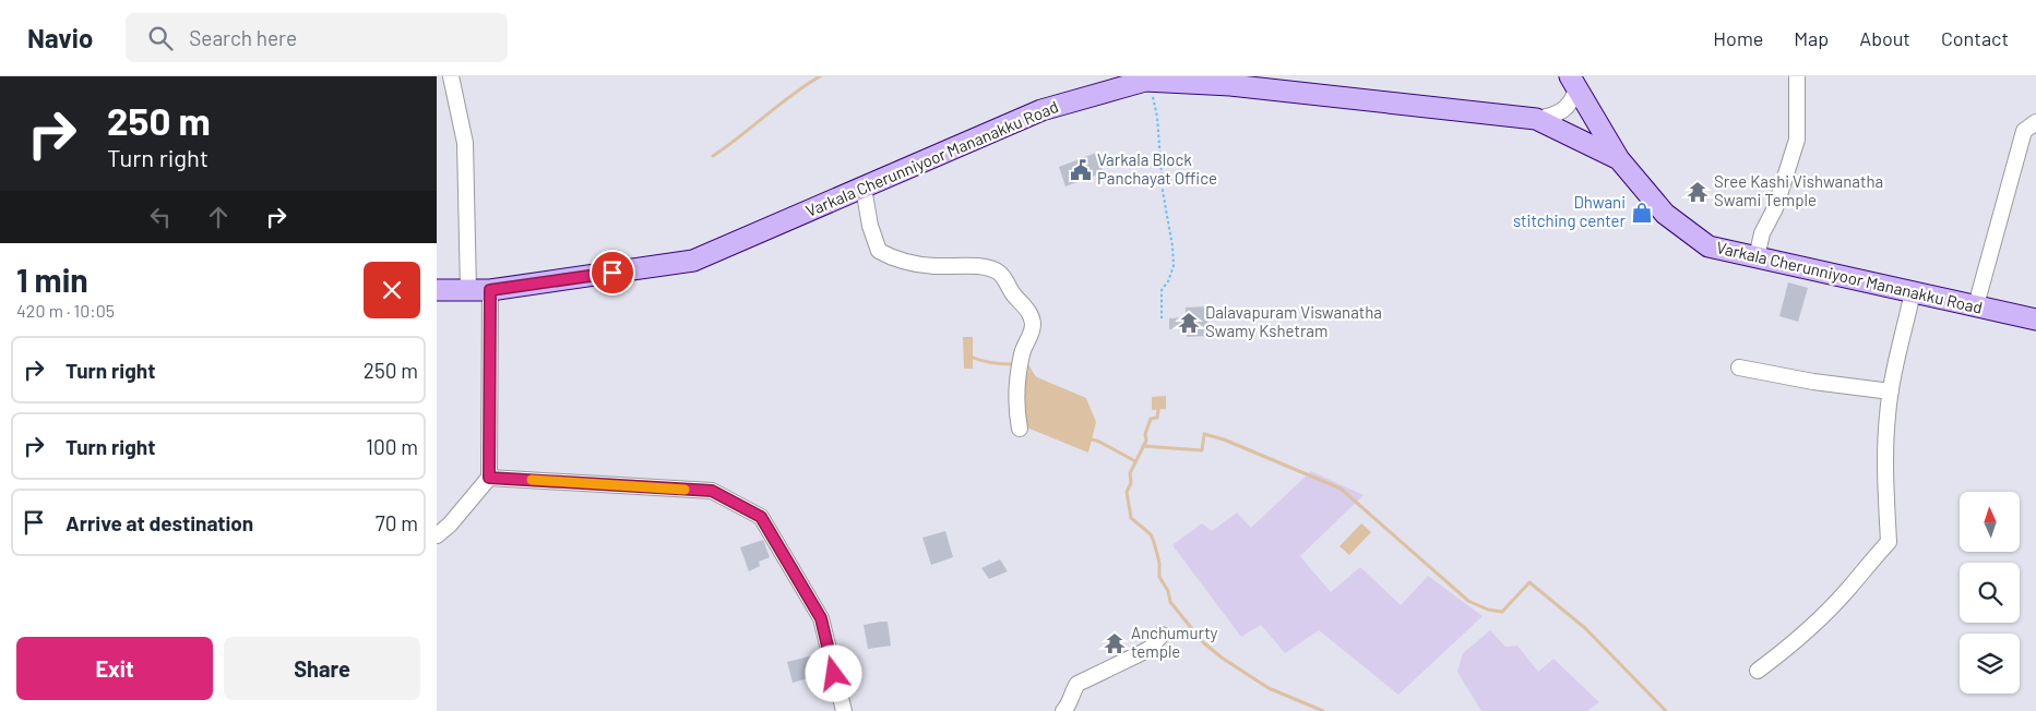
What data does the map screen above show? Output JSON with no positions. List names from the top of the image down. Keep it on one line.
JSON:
{"streets":{"main road":["Varkala Cherunniyoor Mananakku Road"]},"places":{"public building":["Varkala Block Panchayat Office"],"temple":["Sree Kashi Vishwanatha Swami Temple","Dalavapuram Viswanatha Swamy Kshetram","Anchumurty temple"],"shop":["Dhwani stitching center"]},"north":"top","page":{"header":"Navio","search":"Search here","nav":["Home","Map","About","Contact"],"turn":["250 m","Turn right"],"heading":["1 min","420 m · 10:05"],"list":[{"name":"Turn right","value":"250 m"},{"name":"Turn right","value":"100 m"},{"name":"Arrive at destination","value":"70 m"}],"buttons":["Exit","Share"]}}
